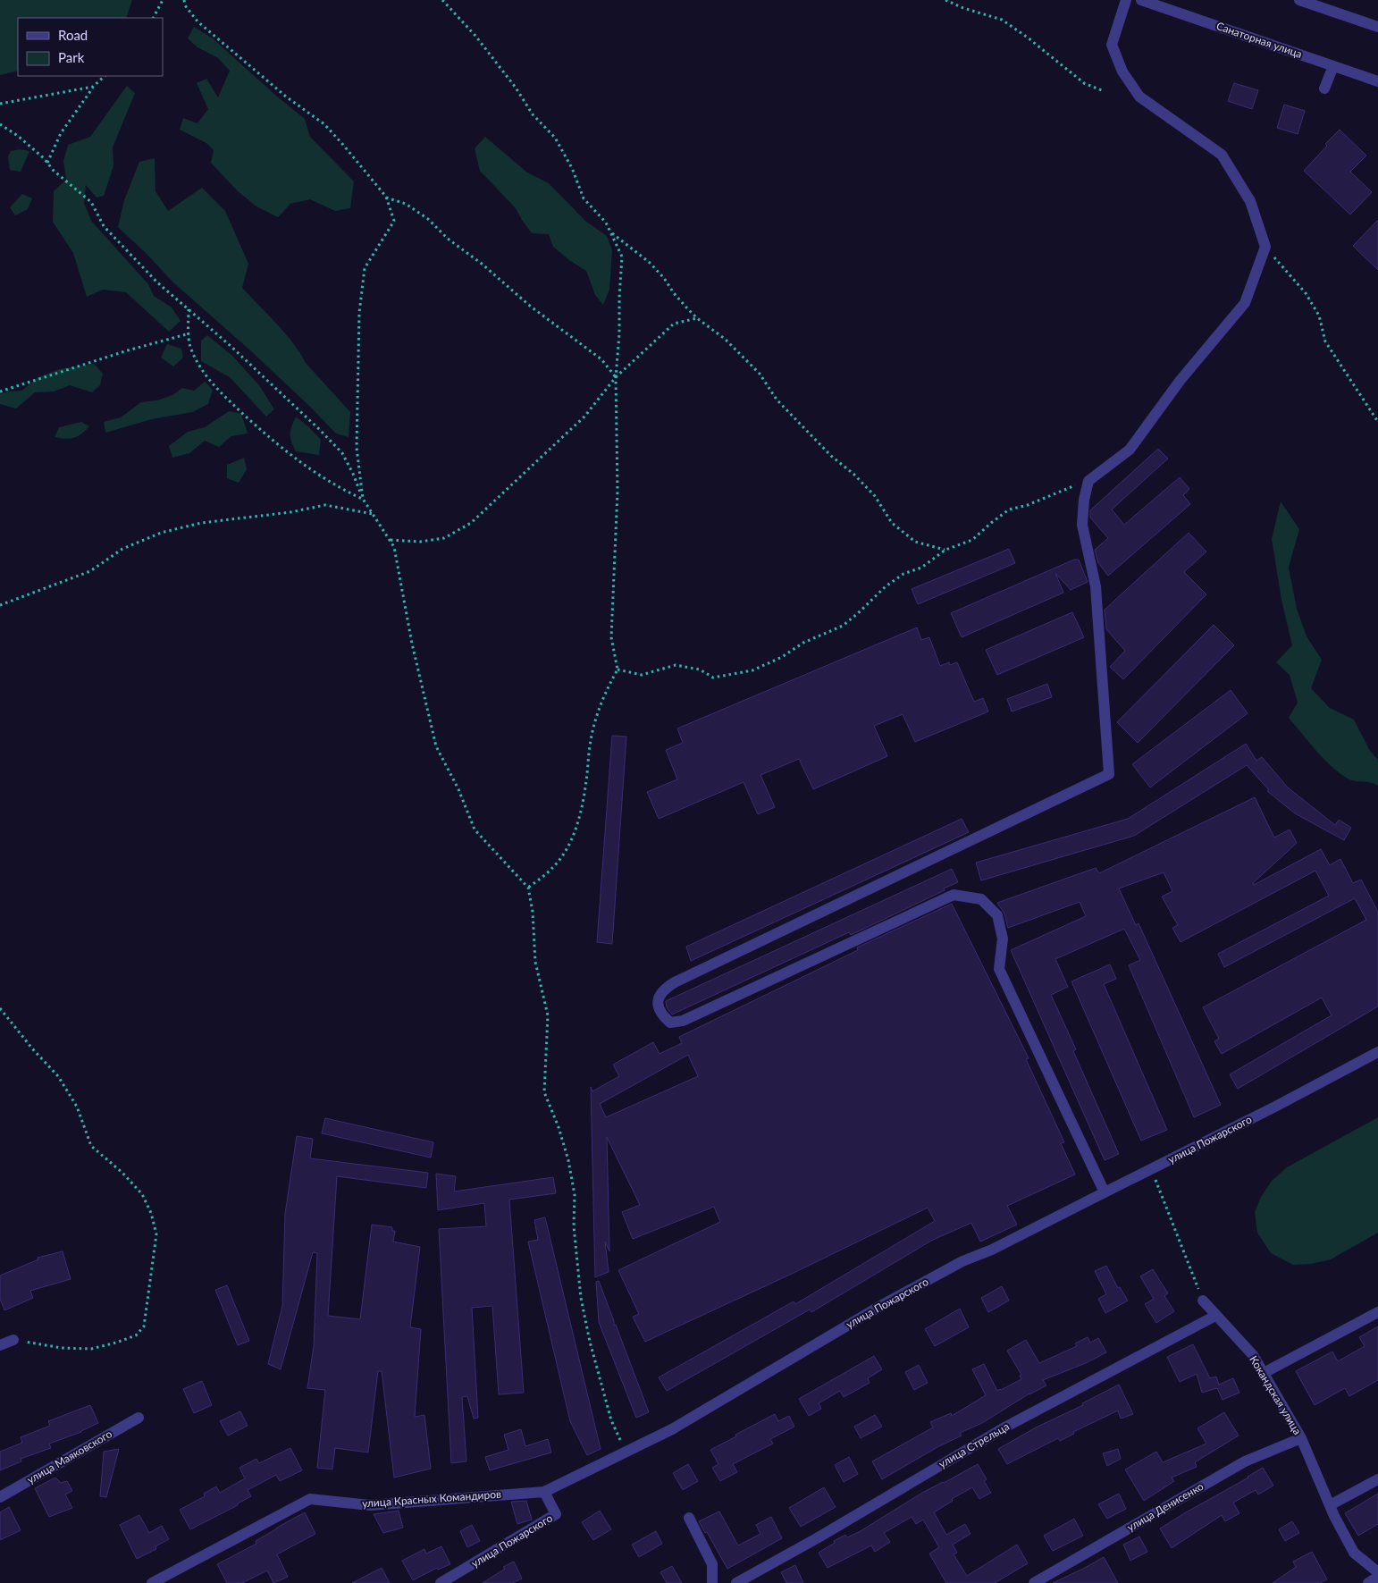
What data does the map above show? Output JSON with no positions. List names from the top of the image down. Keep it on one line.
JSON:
{"streets":{"street":["Санаторная улица","улица Пожарского","Кокандская улица","улица Стрельца","улица Маяковского","улица Красных Командиров","улица Денисенко"]},"crossings":[["улица Пожарского","улица Красных Командиров"],["Кокандская улица","улица Стрельца"],["Кокандская улица","улица Денисенко"]],"legend":["Road","Park"]}
